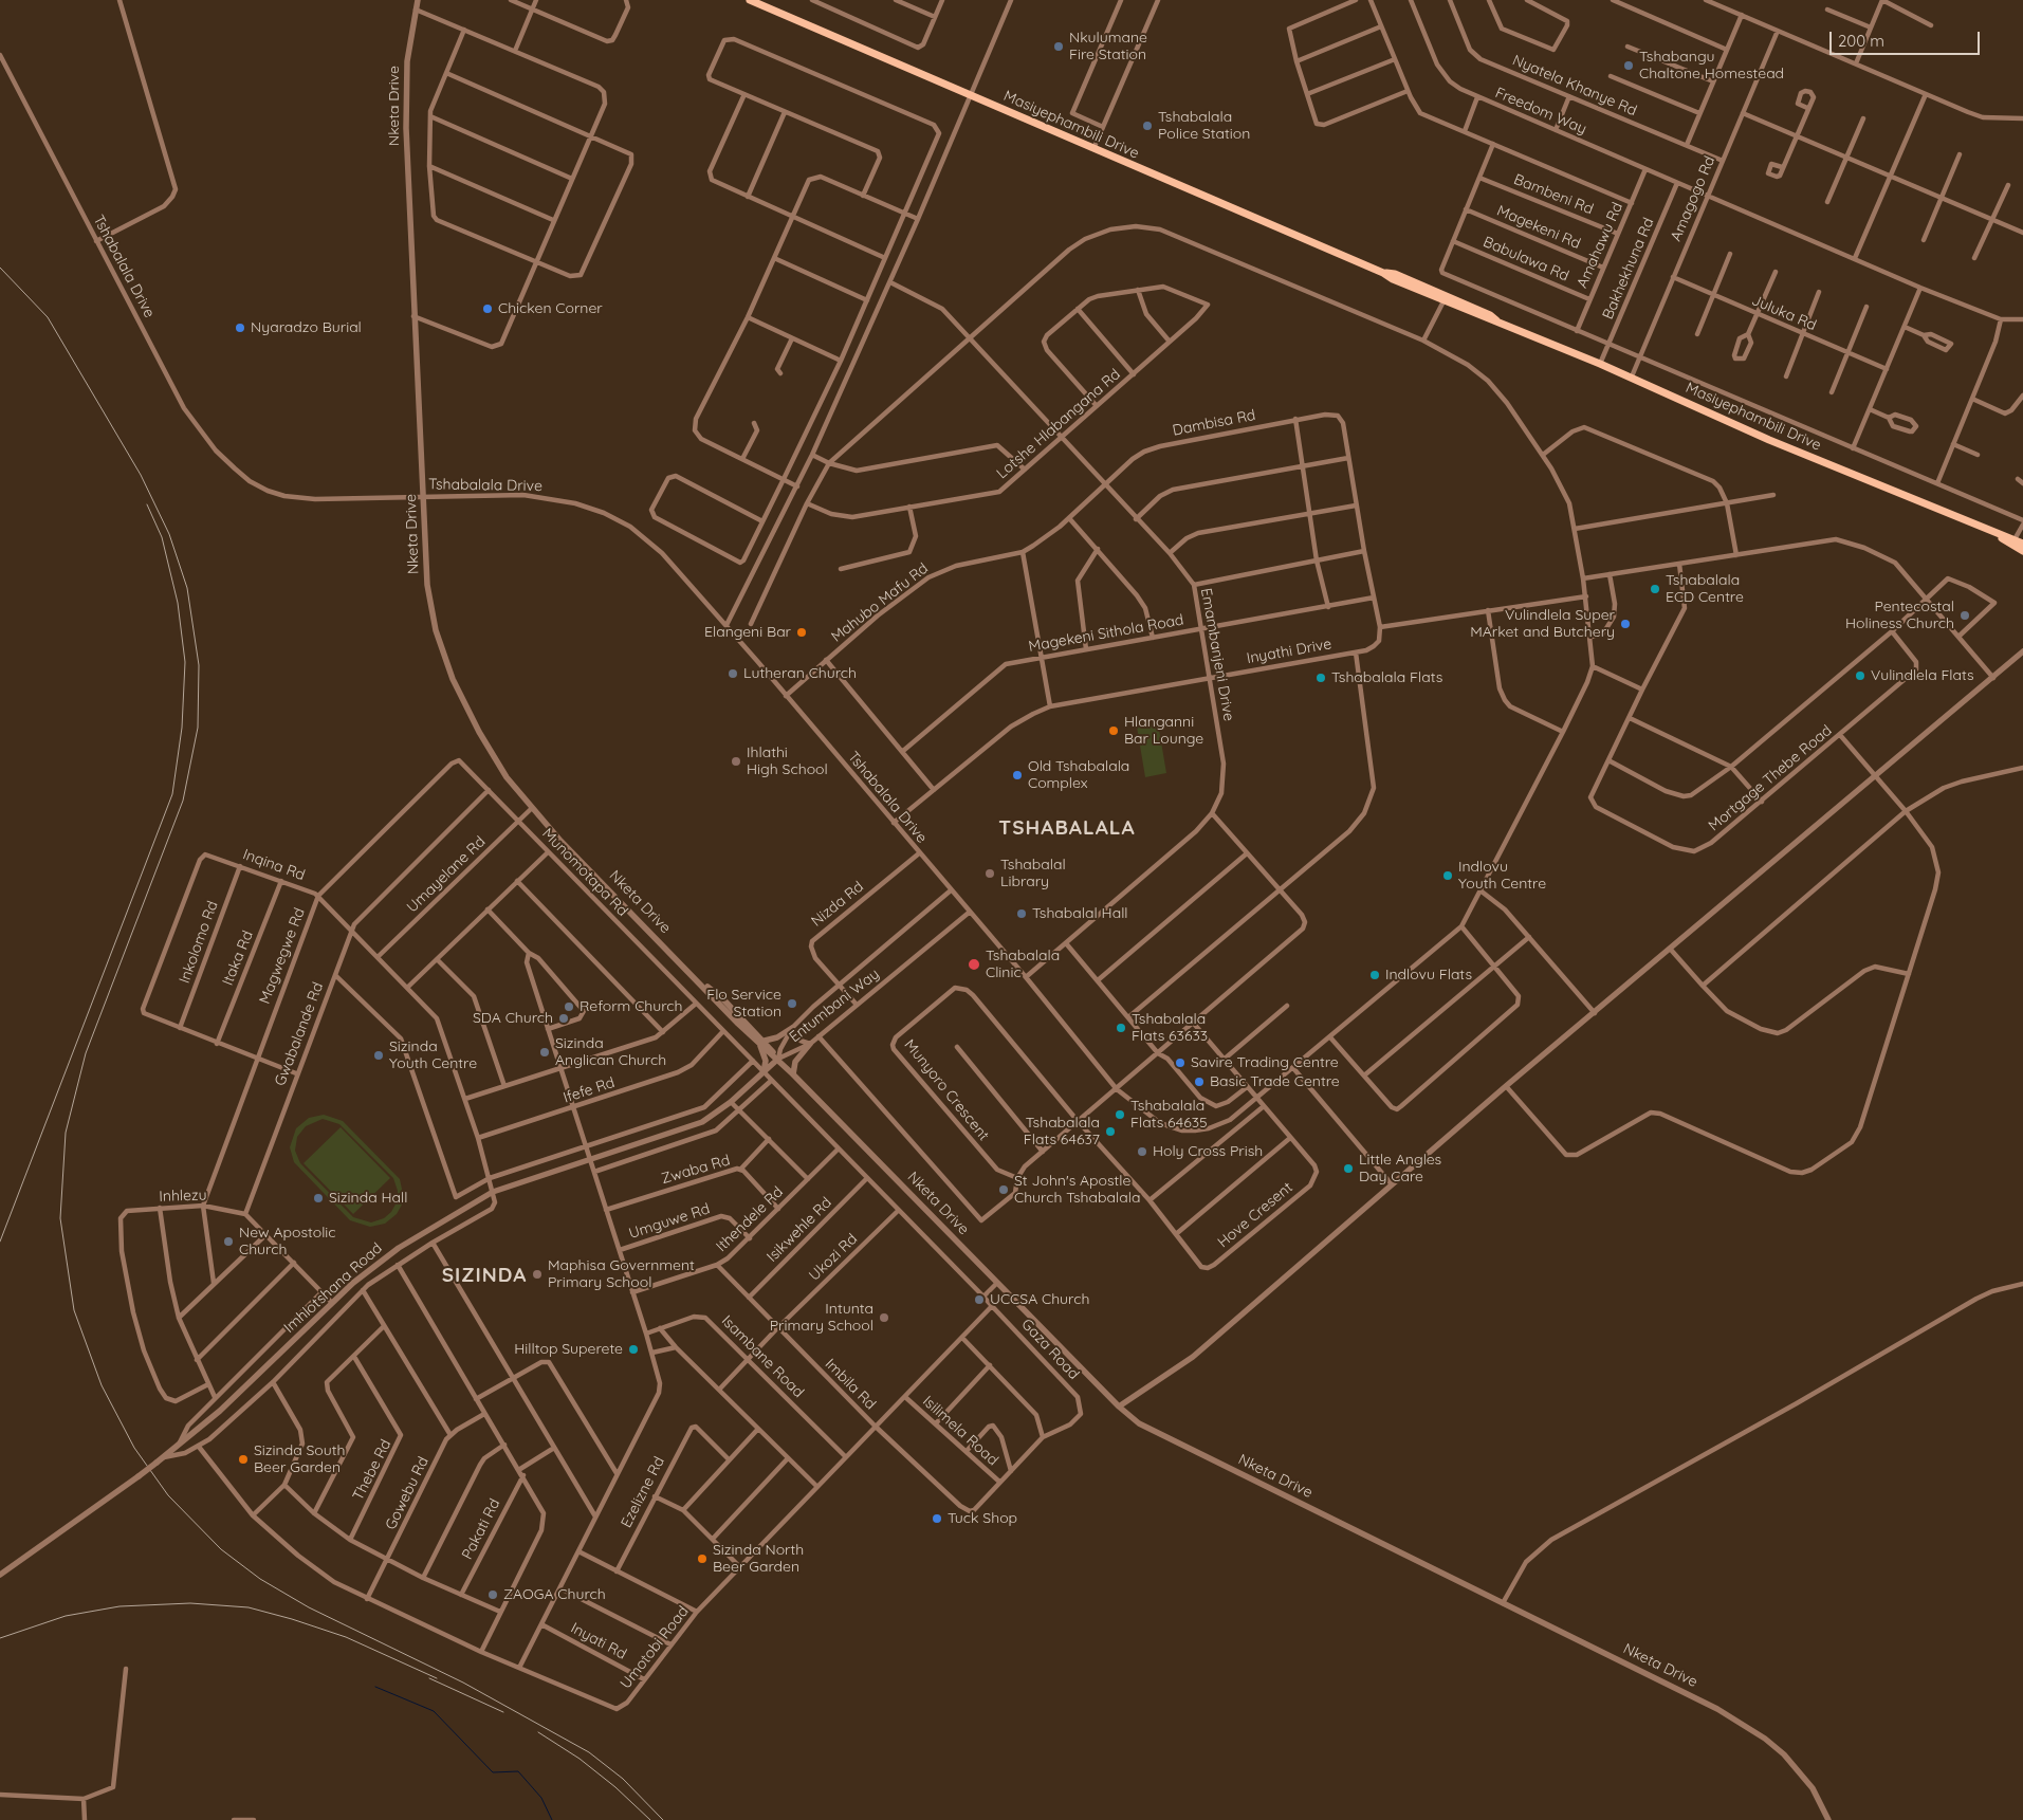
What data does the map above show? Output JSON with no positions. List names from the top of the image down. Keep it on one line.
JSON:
{"streets":{"main road":["Masiyephambili Drive"],"street":["Nyatela Khanye Rd","Nketa Drive","Freedom Way","Bambeni Rd","Amagogo Rd","Magekeni Rd","Amahawu Rd","Babulawa Rd","Tshabalala Drive","Bakhekhuna Rd","Juluka Rd","Dambisa Rd","Lotshe Hlabangana Rd","Mahubo Mafu Rd","Magekeni Sithola Road","Inyathi Drive","Emambanjeni Drive","Mortgage Thebe Road","Inqina Rd","Munomotapa Rd","Umayelane Rd","Nizda Rd","Inkolomo Rd","Magwegwe Rd","Itaka Rd","Entumbani Way","Gwabalande Rd","Ifefe Rd","Munyoro Crescent","Zwaba Rd","Inhlezu","Hove Cresent","Ithendele Rd","Umguwe Rd","Isikwehle Rd","Ukozi Rd","Imhlotshana Road","Gaza Road","Isambane Road","Imbila Rd","Isilimela Road","Thebe Rd","Ezelizne Rd","Gowebu Rd","Pakati Rd","Inyati Rd","Umotobi Road"]},"crossings":[["Nyatela Khanye Rd","Amagogo Rd"],["Nketa Drive","Tshabalala Drive"],["Nketa Drive","Umayelane Rd"],["Nketa Drive","Entumbani Way"],["Nketa Drive","Imhlotshana Road"],["Freedom Way","Amagogo Rd"],["Freedom Way","Amahawu Rd"],["Freedom Way","Bakhekhuna Rd"],["Masiyephambili Drive","Amagogo Rd"],["Masiyephambili Drive","Bakhekhuna Rd"],["Bambeni Rd","Amahawu Rd"],["Amagogo Rd","Juluka Rd"],["Magekeni Rd","Amahawu Rd"],["Amahawu Rd","Babulawa Rd"],["Tshabalala Drive","Mahubo Mafu Rd"],["Tshabalala Drive","Inyathi Drive"],["Tshabalala Drive","Emambanjeni Drive"],["Tshabalala Drive","Nizda Rd"],["Tshabalala Drive","Entumbani Way"],["Tshabalala Drive","Hove Cresent"],["Dambisa Rd","Mahubo Mafu Rd"],["Dambisa Rd","Emambanjeni Drive"],["Lotshe Hlabangana Rd","Emambanjeni Drive"],["Mahubo Mafu Rd","Emambanjeni Drive"],["Magekeni Sithola Road","Emambanjeni Drive"],["Inyathi Drive","Emambanjeni Drive"],["Inqina Rd","Umayelane Rd"],["Inqina Rd","Inkolomo Rd"],["Inqina Rd","Magwegwe Rd"],["Inqina Rd","Itaka Rd"],["Inqina Rd","Gwabalande Rd"],["Inqina Rd","Ifefe Rd"],["Inqina Rd","Imhlotshana Road"],["Munomotapa Rd","Umayelane Rd"],["Munomotapa Rd","Magwegwe Rd"],["Munomotapa Rd","Gwabalande Rd"],["Munomotapa Rd","Ifefe Rd"],["Munomotapa Rd","Ithendele Rd"],["Munomotapa Rd","Isikwehle Rd"],["Munomotapa Rd","Ukozi Rd"],["Munomotapa Rd","Imhlotshana Road"],["Nizda Rd","Entumbani Way"],["Magwegwe Rd","Inhlezu"],["Entumbani Way","Imhlotshana Road"],["Gwabalande Rd","Inhlezu"],["Munyoro Crescent","Hove Cresent"],["Zwaba Rd","Ithendele Rd"],["Ithendele Rd","Umguwe Rd"],["Ithendele Rd","Imbila Rd"],["Isikwehle Rd","Imbila Rd"],["Ukozi Rd","Isambane Road"],["Ukozi Rd","Imbila Rd"],["Gaza Road","Umotobi Road"],["Isambane Road","Umotobi Road"],["Imbila Rd","Isilimela Road"],["Imbila Rd","Umotobi Road"],["Isilimela Road","Umotobi Road"],["Gowebu Rd","Umotobi Road"],["Inyati Rd","Umotobi Road"]],"districts":["TSHABALALA","SIZINDA"],"places":["Nkulumane Fire Station","Tshabangu Chaltone Homestead","Tshabalala Police Station","Chicken Corner","Nyaradzo Burial","Tshabalala ECD Centre","Pentecostal Holiness Church","Vulindlela Super MArket and Butchery","Elangeni Bar","Lutheran Church","Vulindlela Flats","Tshabalala Flats","Hlanganni Bar Lounge","Ihlathi High School","Old Tshabalala Complex","Tshabalal Library","Indlovu Youth Centre","Tshabalal Hall","Tshabalala Clinic","Indlovu Flats","Flo Service Station","Reform Church","SDA Church","Tshabalala Flats 63633","Sizinda Anglican Church","Sizinda Youth Centre","Savire Trading Centre","Basic Trade Centre","Tshabalala Flats 64635","Tshabalala Flats 64637","Holy Cross Prish","Little Angles Day Care","St John's Apostle Church Tshabalala","Sizinda Hall","New Apostolic Church","Maphisa Government Primary School","UCCSA Church","Intunta Primary School","Hilltop Superete","Sizinda South Beer Garden","Tuck Shop","Sizinda North Beer Garden","ZAOGA Church"],"scale_bar":"200 m"}
